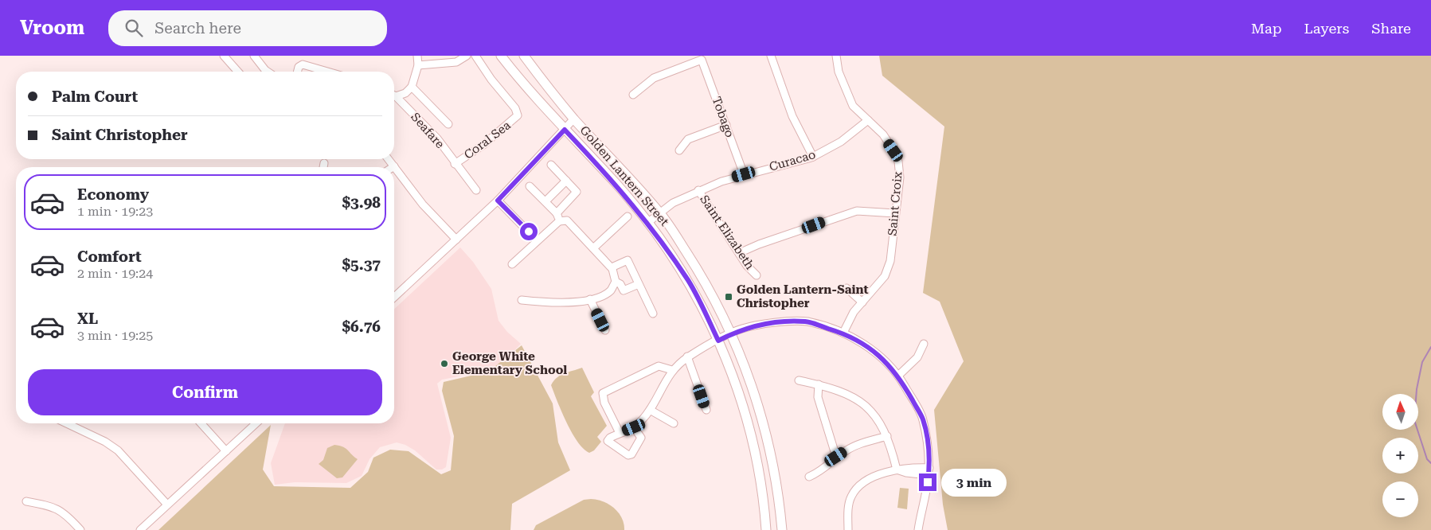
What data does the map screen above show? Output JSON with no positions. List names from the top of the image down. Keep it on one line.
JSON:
{"streets":{"main road":["Golden Lantern Street"],"street":["Tobago","Seafare","Coral Sea","Curacao","Saint Croix","Saint Elizabeth"]},"crossings":[["Tobago","Curacao"],["Seafare","Coral Sea"],["Curacao","Golden Lantern Street"],["Curacao","Saint Croix"],["Curacao","Saint Elizabeth"]],"places":{"transit":["Golden Lantern-Saint Christopher"],"other":["George White Elementary School"]},"north":"top","page":{"header":"Vroom","search":"Search here","nav":["Map","Layers","Share"],"banner":["Palm Court","Saint Christopher"],"list":[{"name":"Economy","note":"1 min · 19:23","value":"$3.98"},{"name":"Comfort","note":"2 min · 19:24","value":"$5.37"},{"name":"XL","note":"3 min · 19:25","value":"$6.76"}],"buttons":"Confirm","map_buttons":["+","−"],"bubble":"3 min"}}
